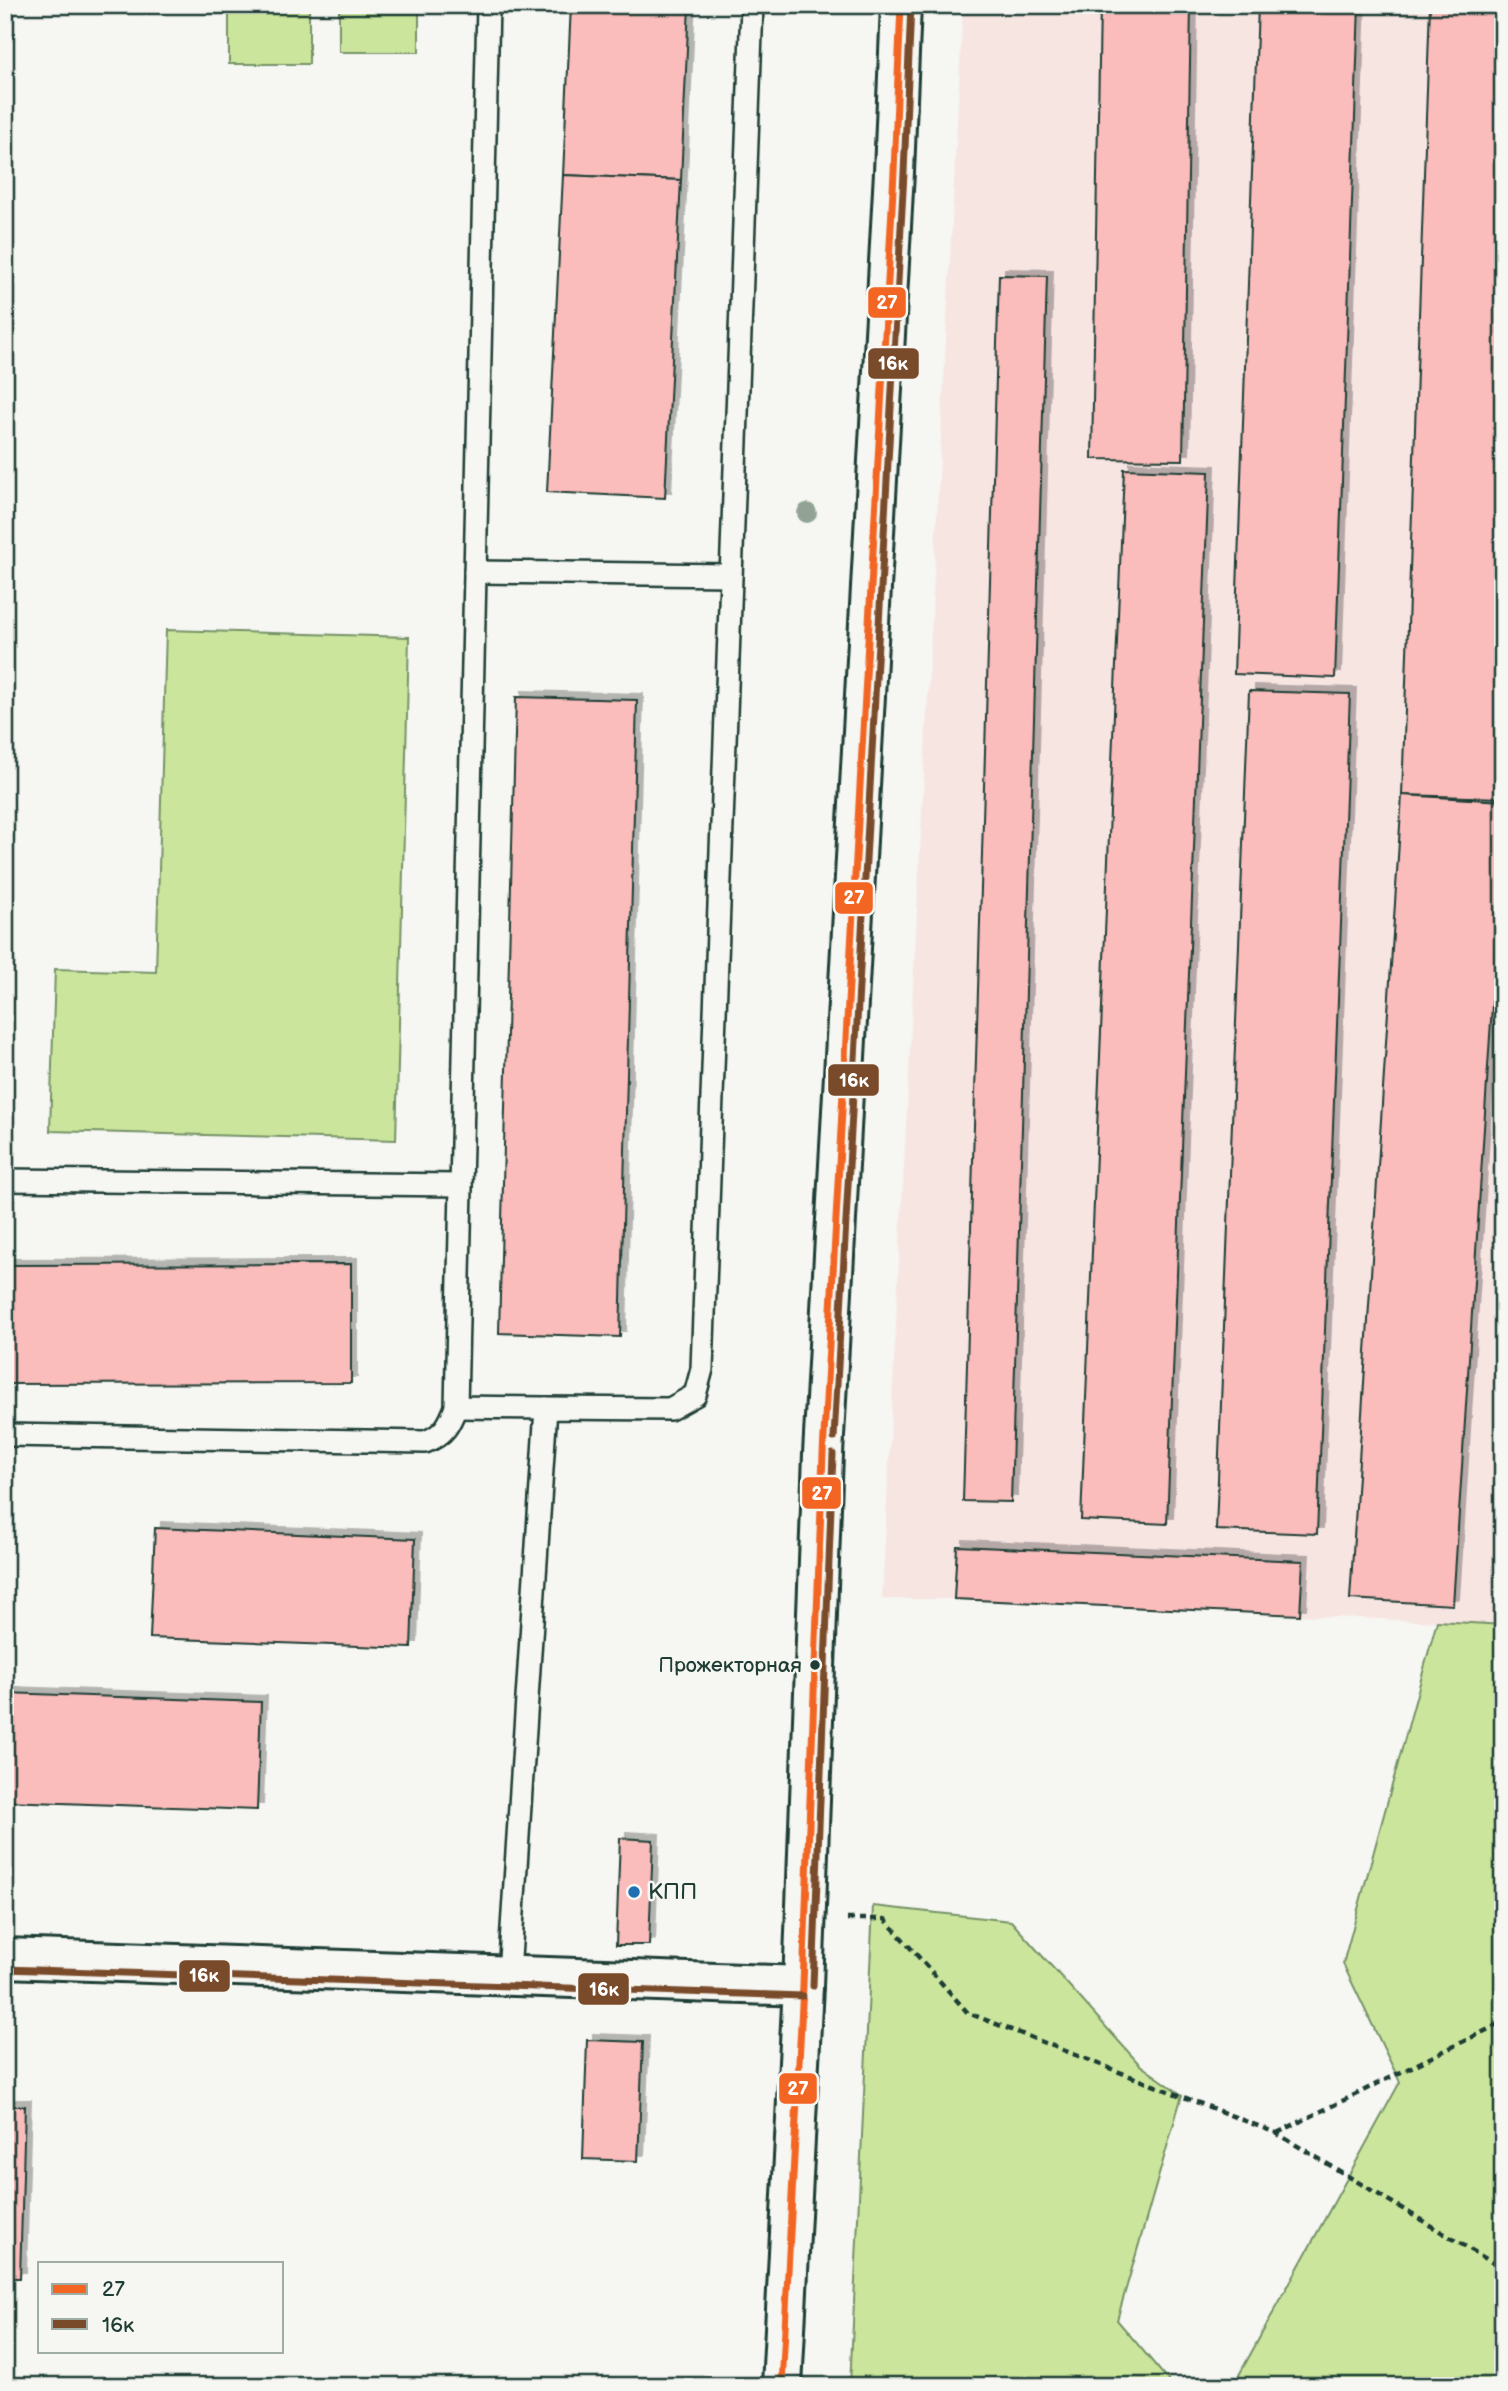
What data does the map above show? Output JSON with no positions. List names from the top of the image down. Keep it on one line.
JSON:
{"places":["Прожекторная","КПП"],"lines":["transit line 27","transit line 16к"],"legend":["27","16к"]}
